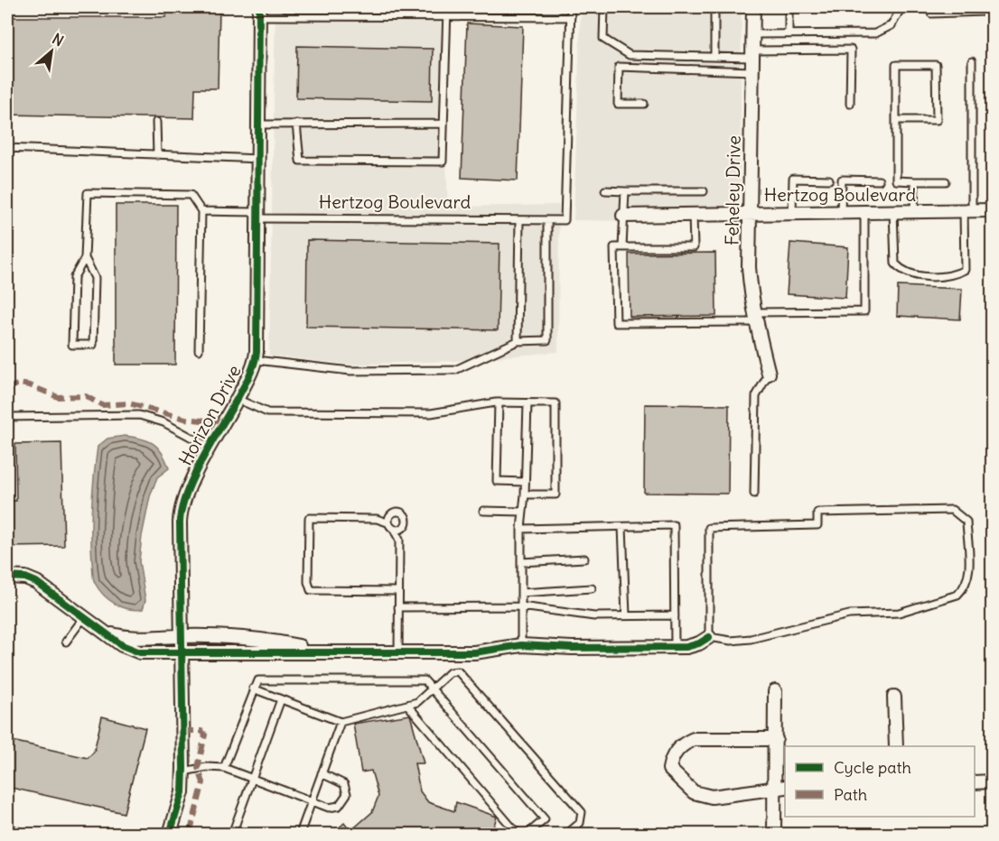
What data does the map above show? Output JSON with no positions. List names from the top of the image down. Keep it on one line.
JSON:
{"streets":{"street":["Feheley Drive","Hertzog Boulevard","Horizon Drive"]},"crossings":[["Feheley Drive","Hertzog Boulevard"],["Hertzog Boulevard","Horizon Drive"]],"legend":["Cycle path","Path"],"north":"top right"}
